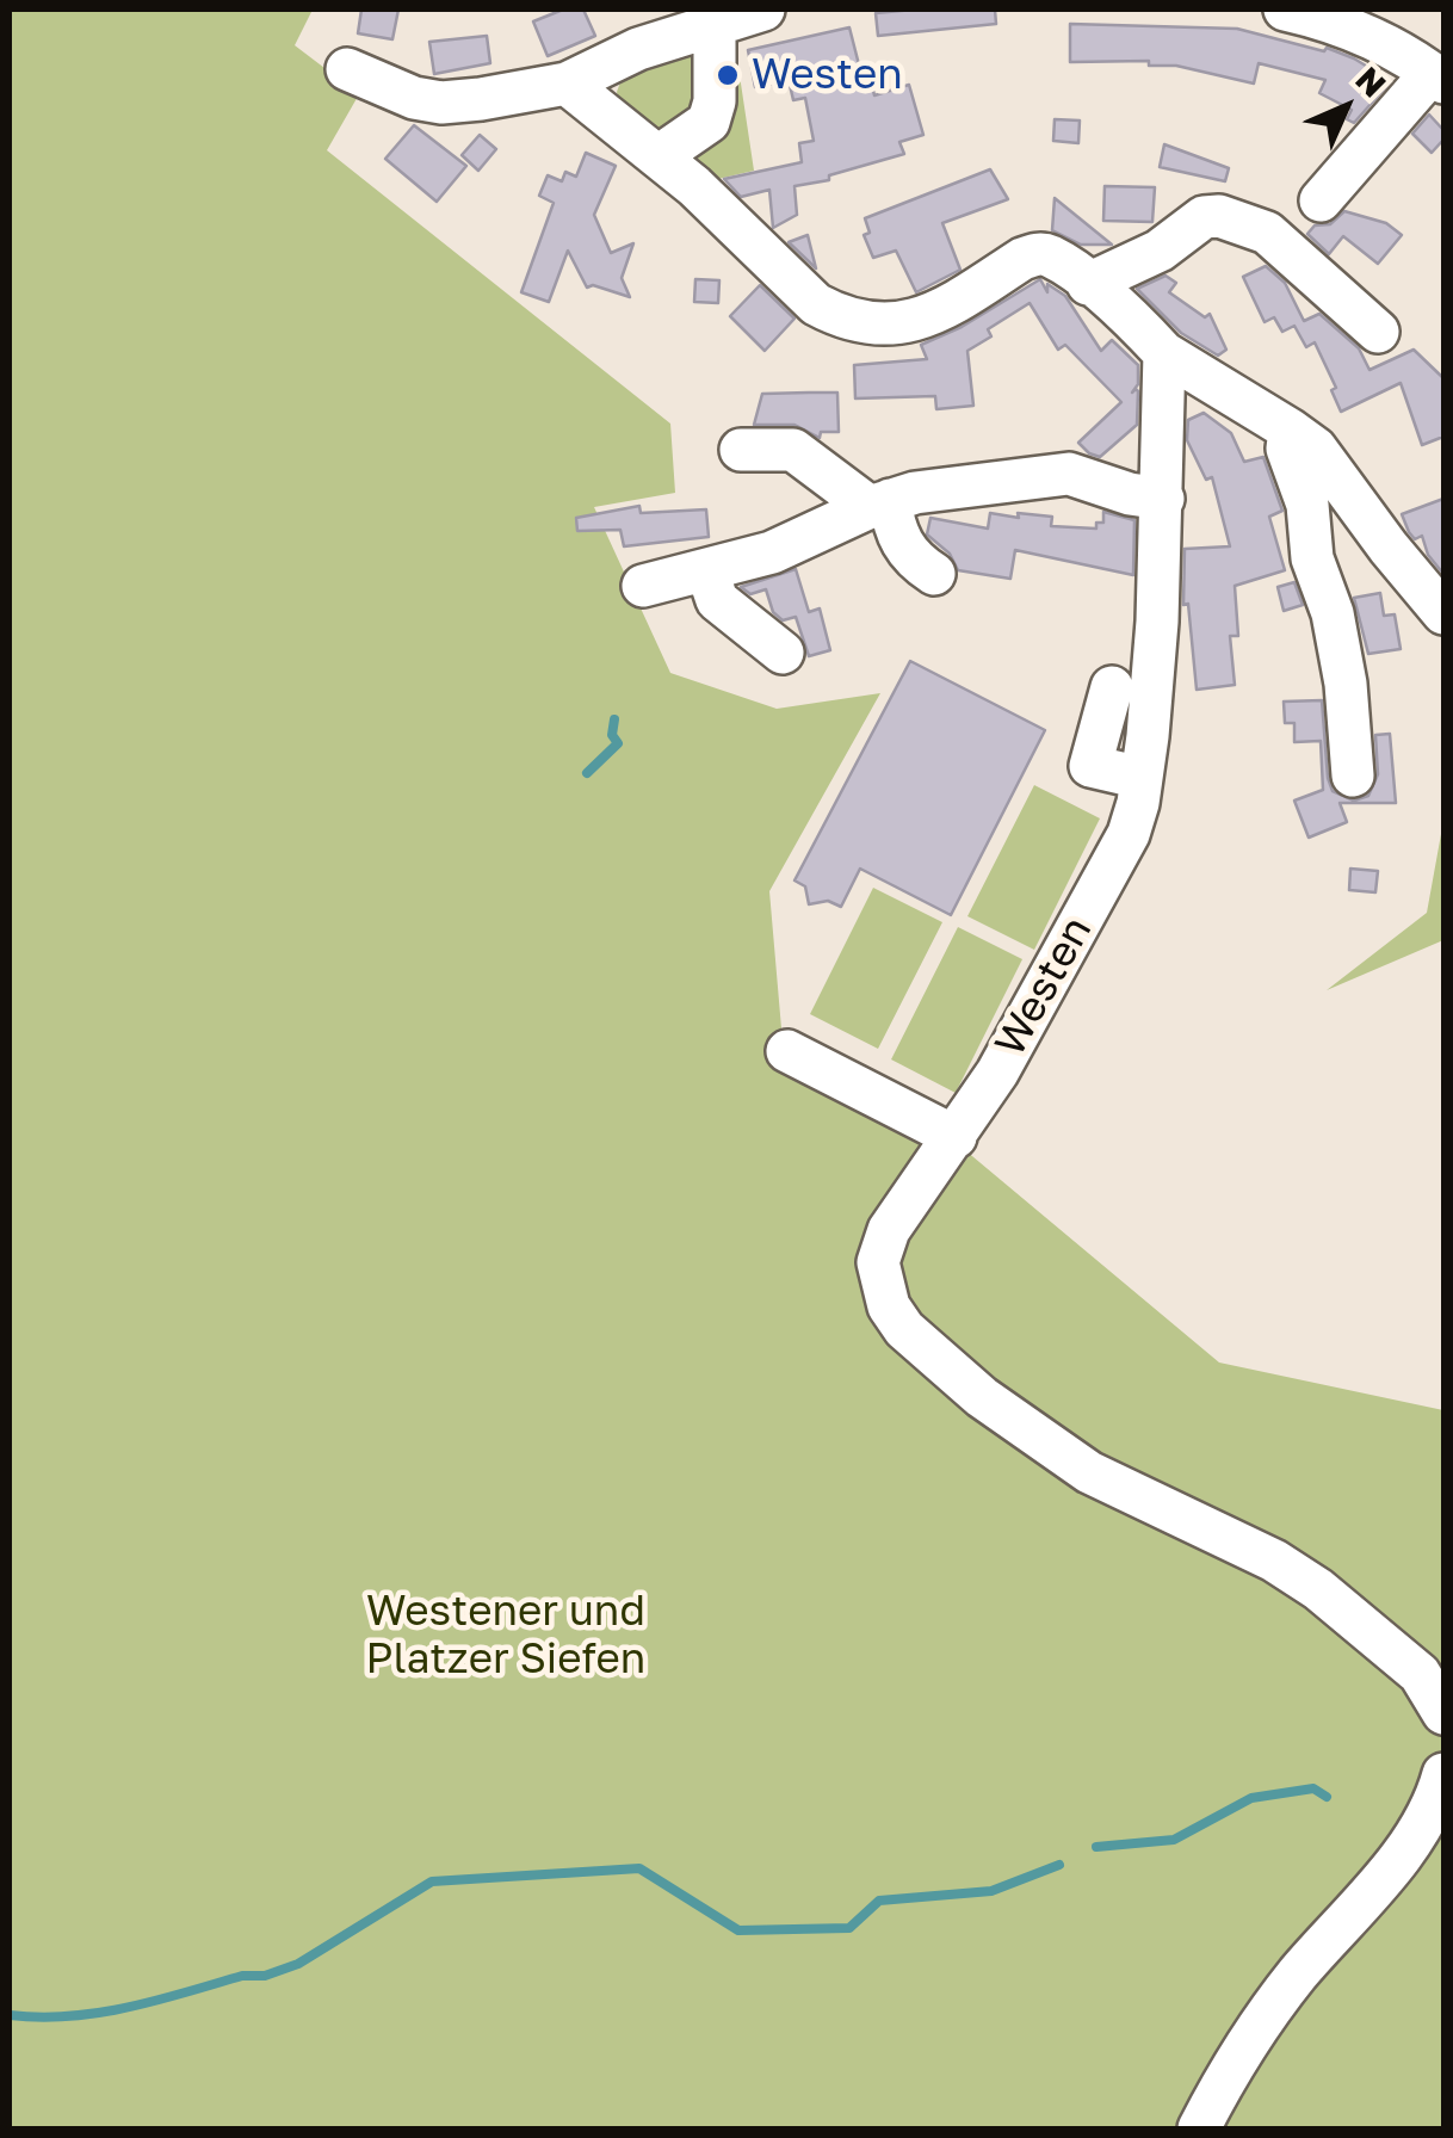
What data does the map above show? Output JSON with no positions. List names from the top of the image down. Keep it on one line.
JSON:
{"streets":{"street":["Westen"]},"parks":["Westener und Platzer Siefen"],"places":["Westen"],"north":"top right"}
